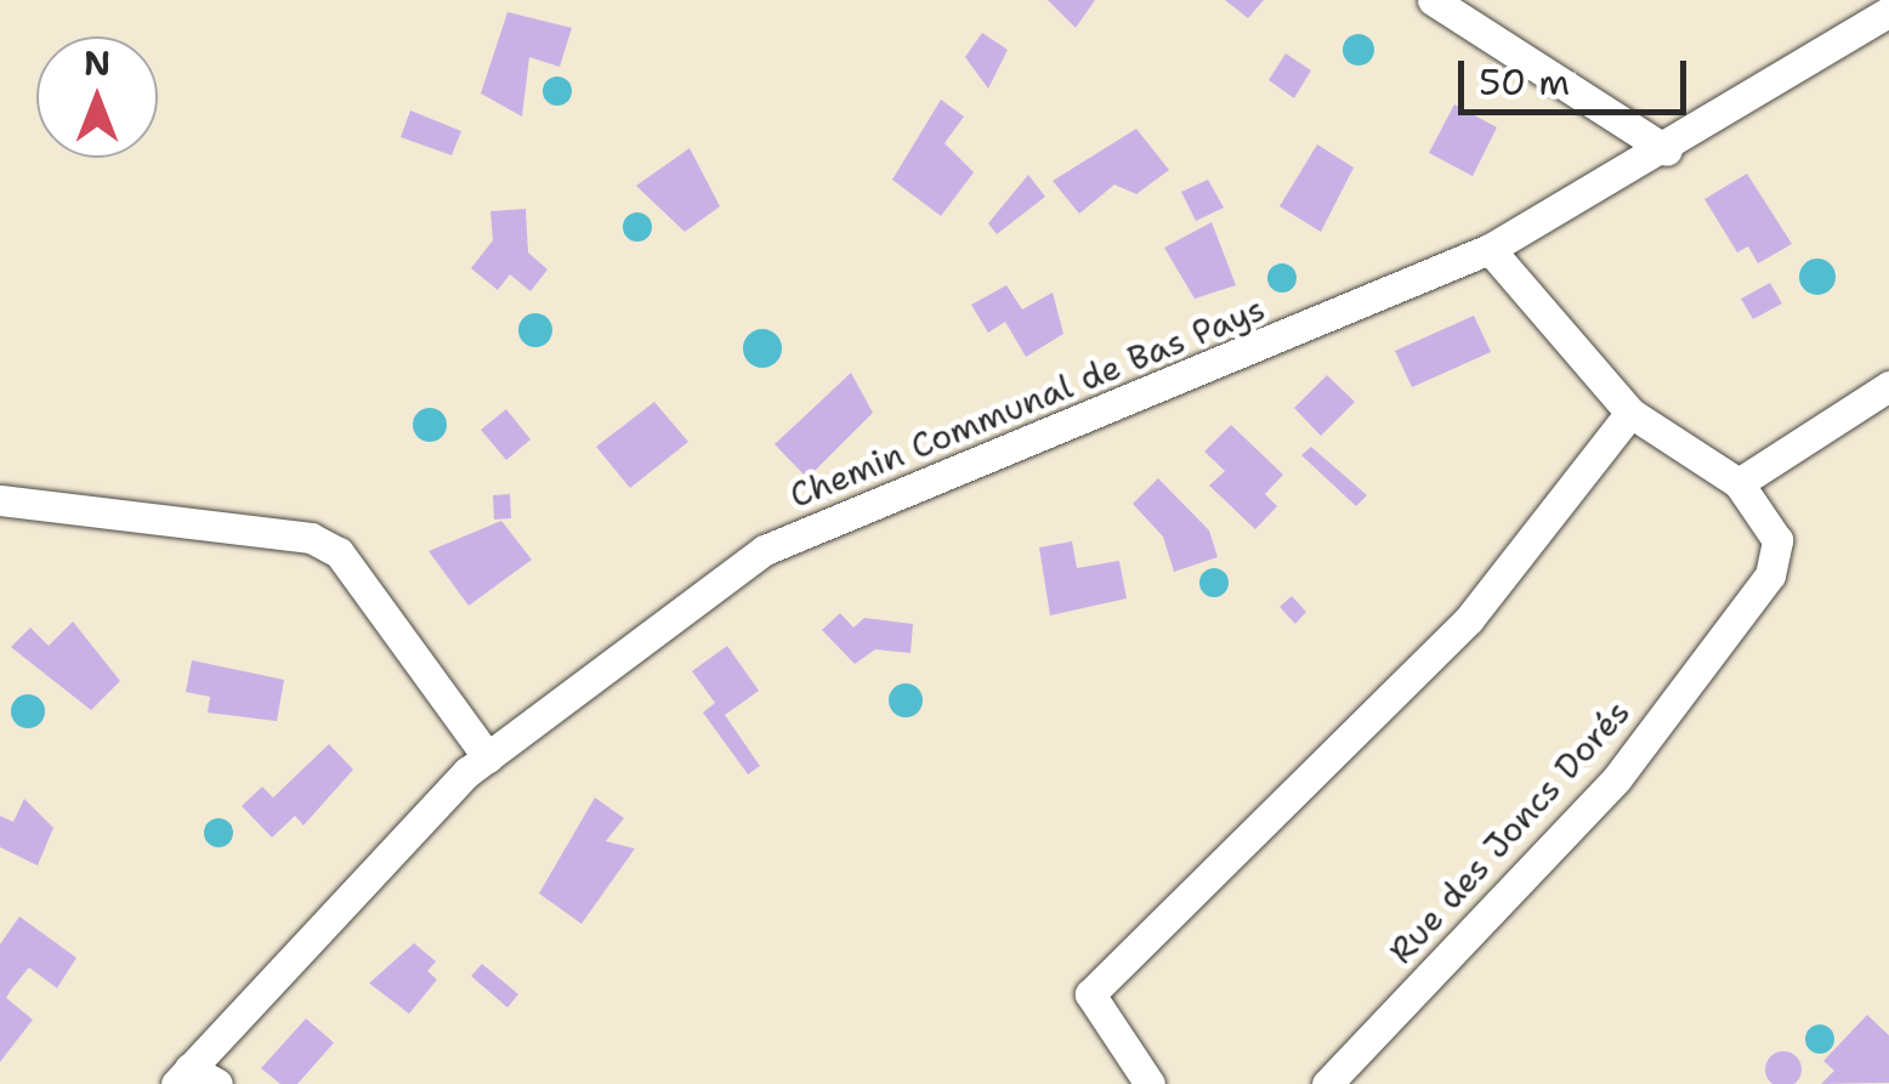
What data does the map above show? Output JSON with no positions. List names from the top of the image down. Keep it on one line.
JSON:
{"streets":{"street":["Chemin Communal de Bas Pays","Rue des Joncs Dorés"]},"crossings":[["Chemin Communal de Bas Pays","Rue des Joncs Dorés"]],"scale_bar":"50 m","north":"top"}
